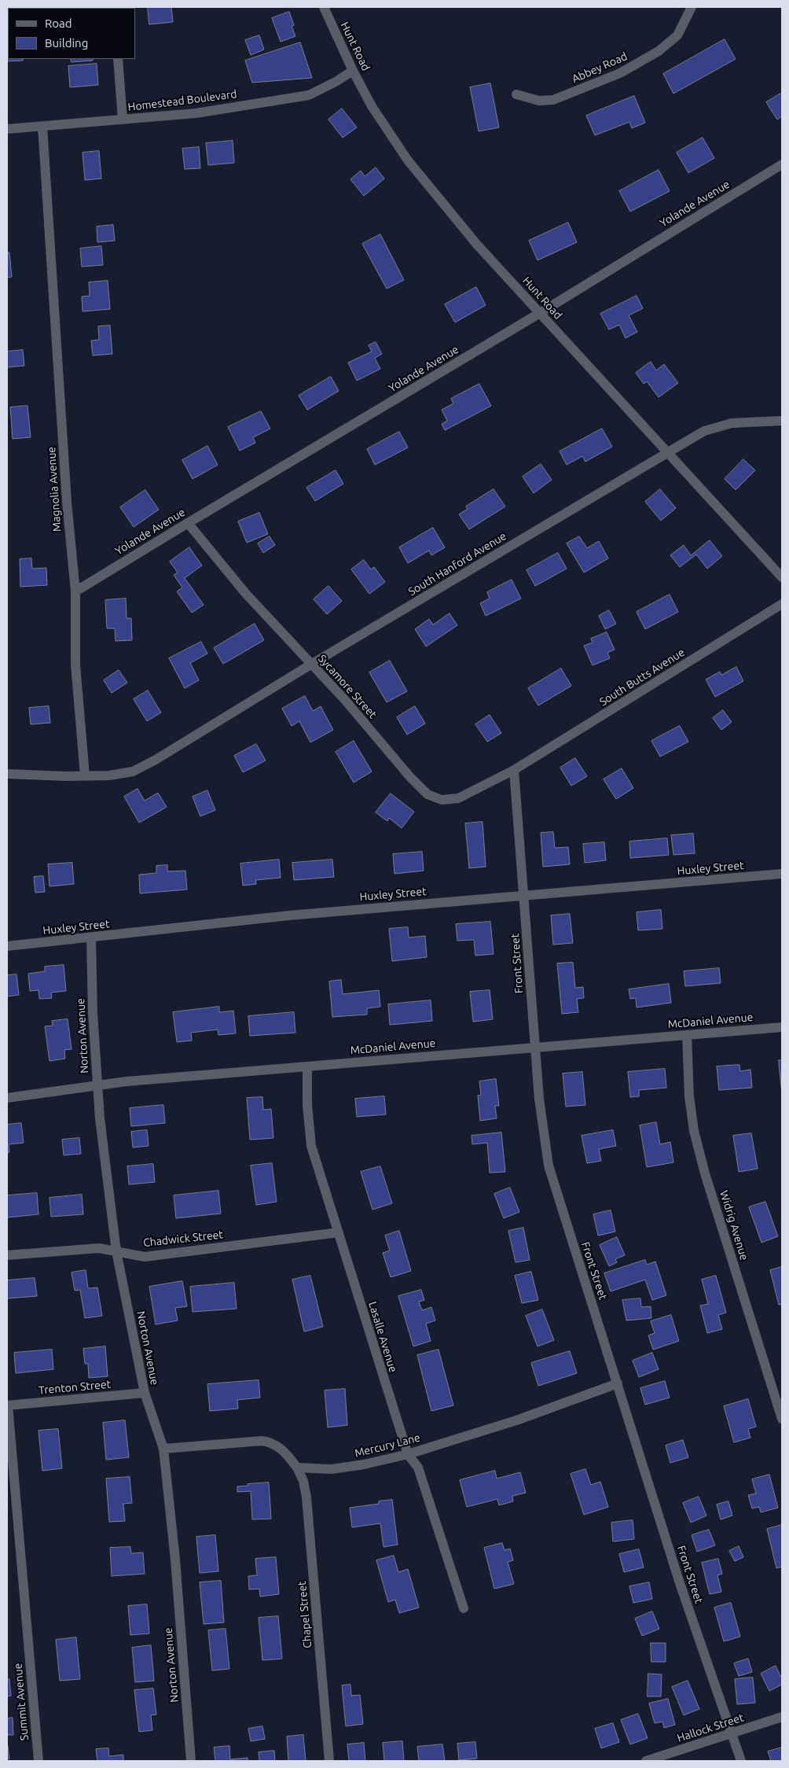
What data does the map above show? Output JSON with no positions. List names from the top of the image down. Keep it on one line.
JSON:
{"streets":{"street":["Hunt Road","Abbey Road","Homestead Boulevard","Yolande Avenue","Magnolia Avenue","South Hanford Avenue","South Butts Avenue","Sycamore Street","Huxley Street","Front Street","McDaniel Avenue","Norton Avenue","Widrig Avenue","Chadwick Street","Lasalle Avenue","Trenton Street","Mercury Lane","Chapel Street","Summit Avenue","Hallock Street"]},"crossings":[["Hunt Road","Homestead Boulevard"],["Hunt Road","Yolande Avenue"],["Hunt Road","South Hanford Avenue"],["Homestead Boulevard","Magnolia Avenue"],["Yolande Avenue","Magnolia Avenue"],["Yolande Avenue","Sycamore Street"],["Magnolia Avenue","South Hanford Avenue"],["South Hanford Avenue","Sycamore Street"],["South Butts Avenue","Sycamore Street"],["South Butts Avenue","Front Street"],["Sycamore Street","Front Street"],["Huxley Street","Front Street"],["Huxley Street","Norton Avenue"],["Front Street","McDaniel Avenue"],["Front Street","Mercury Lane"],["Front Street","Hallock Street"],["McDaniel Avenue","Norton Avenue"],["McDaniel Avenue","Widrig Avenue"],["McDaniel Avenue","Lasalle Avenue"],["Norton Avenue","Chadwick Street"],["Norton Avenue","Trenton Street"],["Chadwick Street","Lasalle Avenue"],["Lasalle Avenue","Mercury Lane"],["Trenton Street","Summit Avenue"],["Mercury Lane","Chapel Street"]],"legend":["Road","Building"]}
